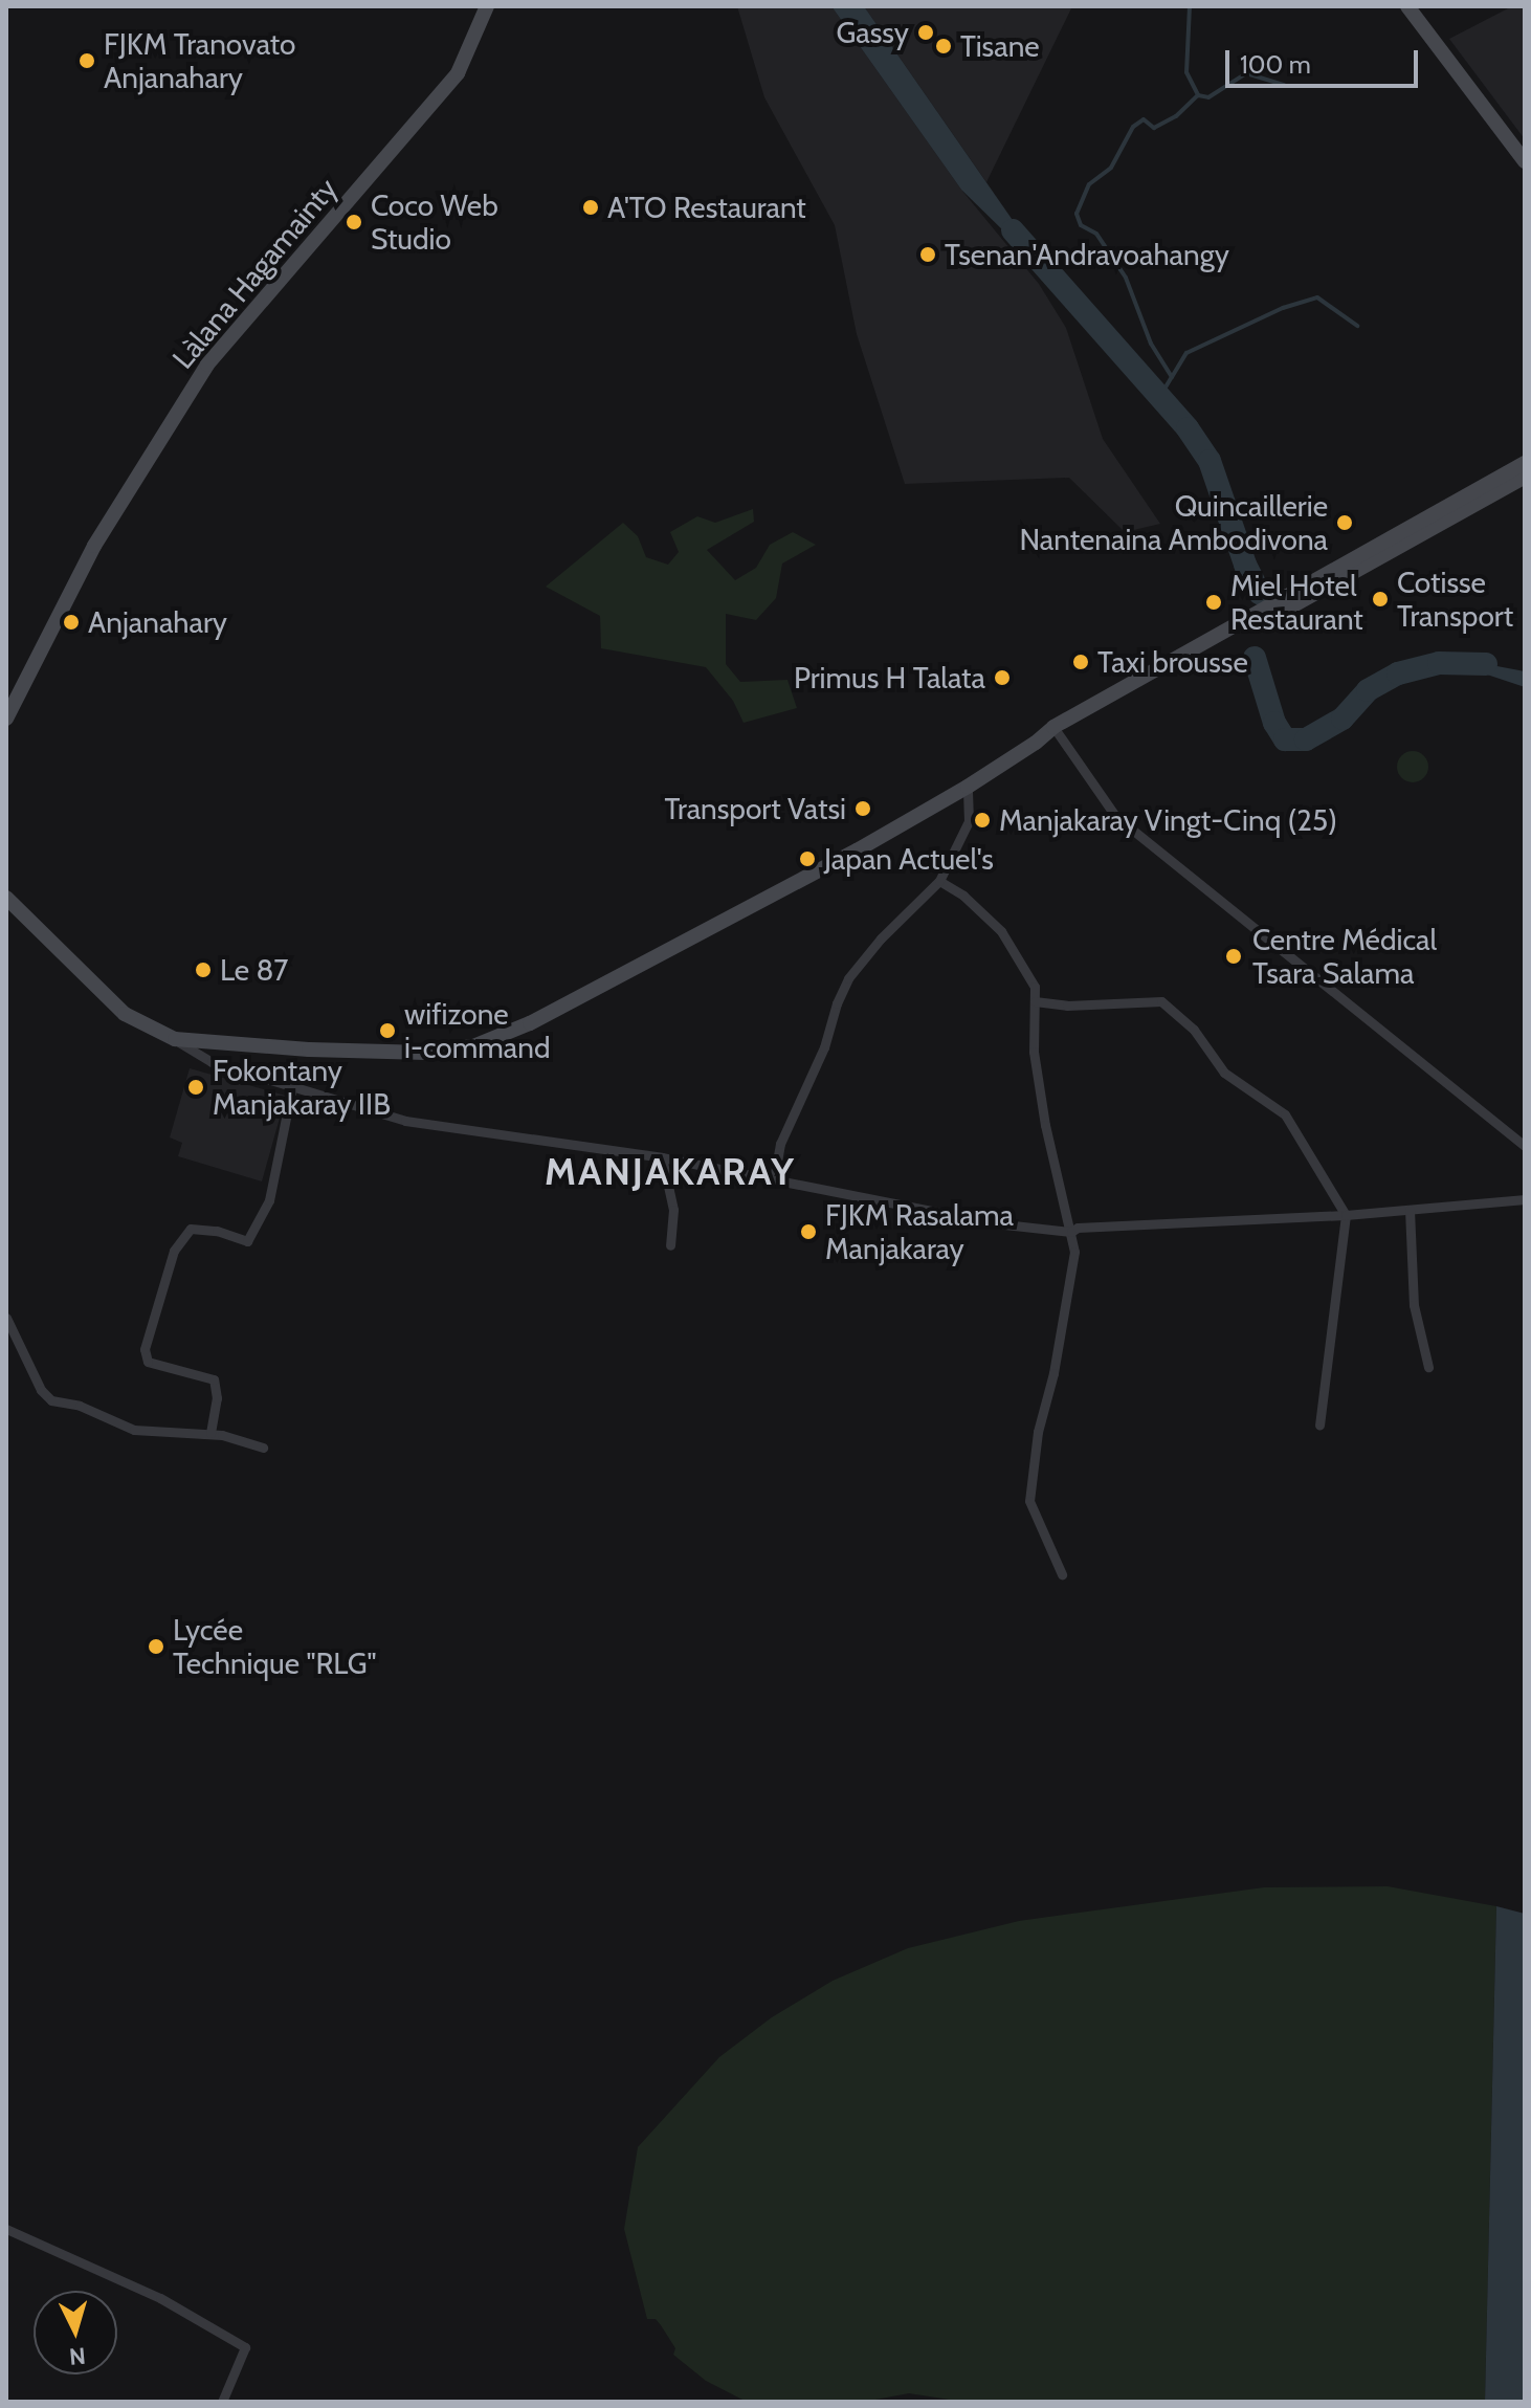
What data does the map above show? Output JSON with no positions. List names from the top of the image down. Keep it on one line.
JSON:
{"streets":{"main road":["Làlana Hagamainty"]},"districts":["MANJAKARAY"],"places":["Gassy","Tisane","FJKM Tranovato Anjanahary","A'TO Restaurant","Coco Web Studio","Tsenan'Andravoahangy","Quincaillerie Nantenaina Ambodivona","Cotisse Transport","Miel Hotel Restaurant","Anjanahary","Taxi brousse","Primus H Talata","Transport Vatsi","Manjakaray Vingt-Cinq (25)","Japan Actuel's","Centre Médical Tsara Salama","Le 87","wifizone i-command","Fokontany Manjakaray IIB","FJKM Rasalama Manjakaray","Lycée Technique \"RLG\""],"scale_bar":"100 m","north":"bottom"}
